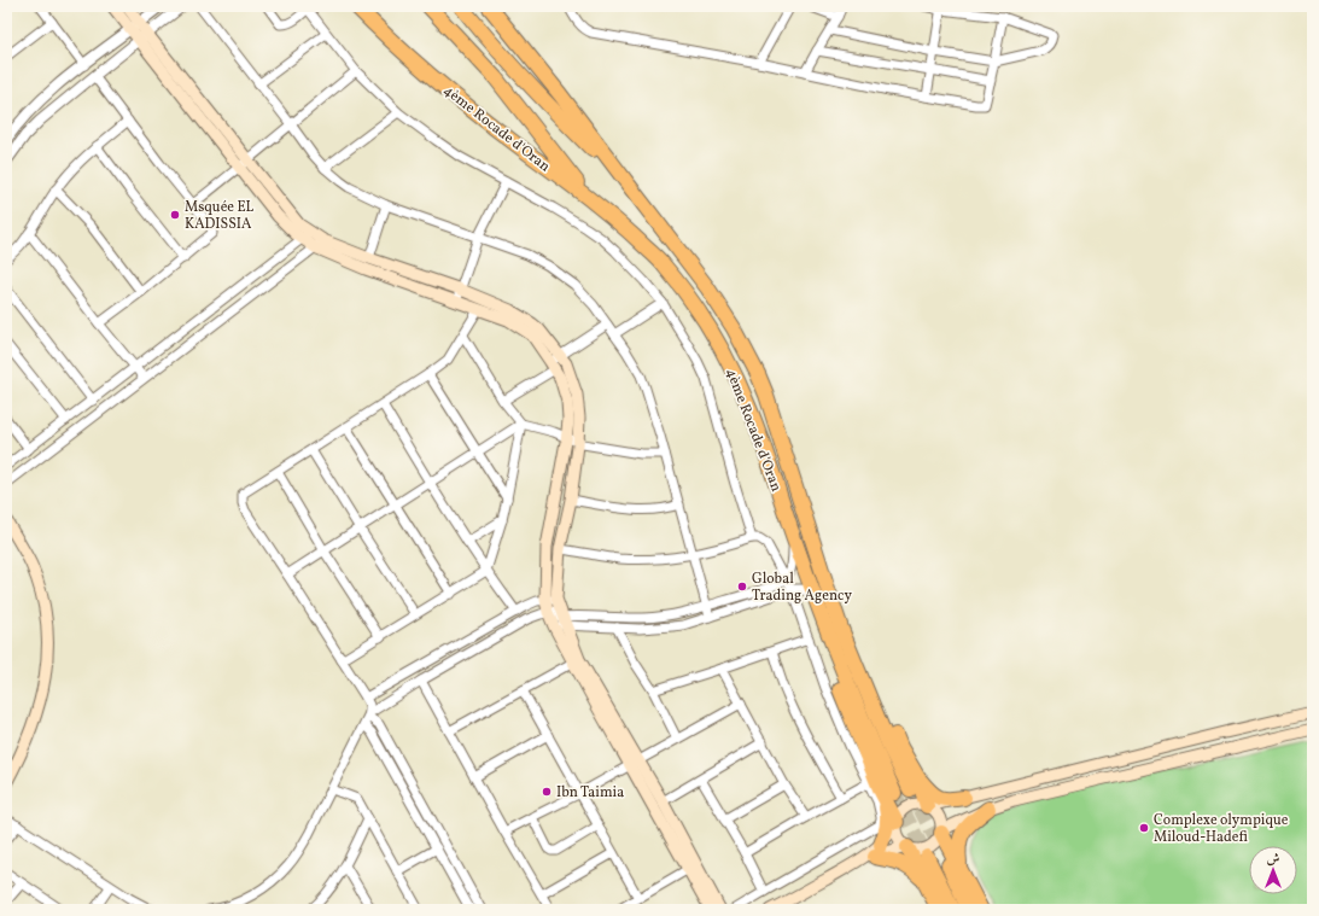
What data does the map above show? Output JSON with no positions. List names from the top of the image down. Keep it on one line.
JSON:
{"streets":{"highway":["4ème Rocade d'Oran"]},"places":["Msquée EL KADISSIA","Global Trading Agency","Ibn Taimia","Complexe olympique Miloud-Hadefi"],"north":"top"}
